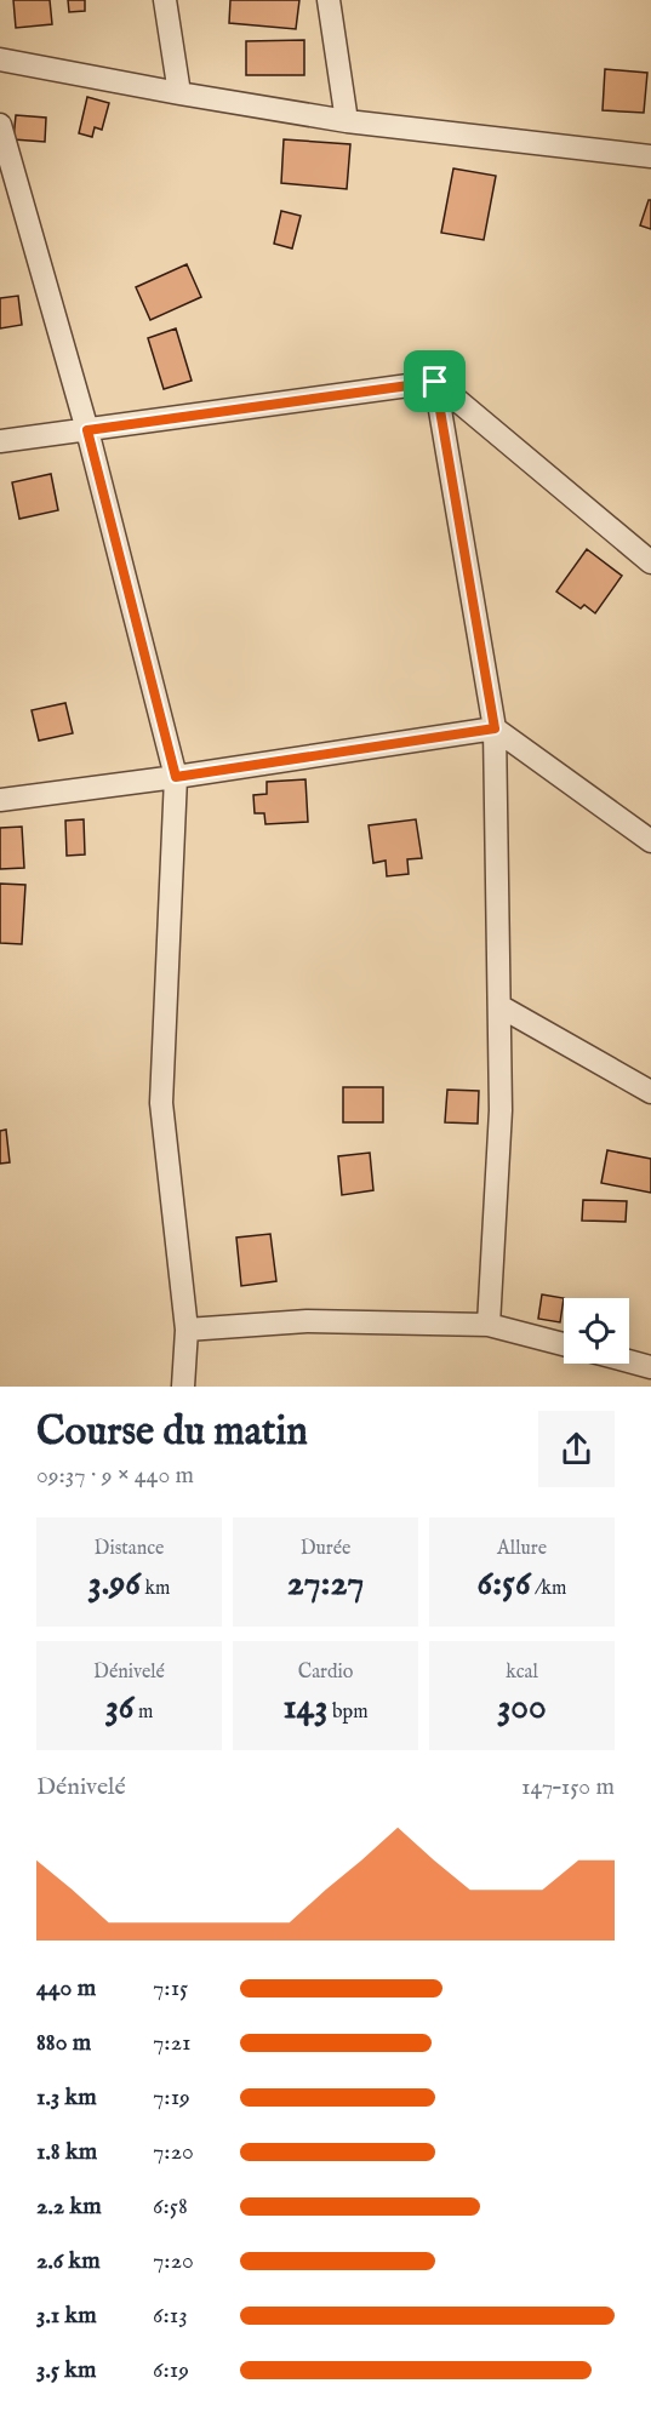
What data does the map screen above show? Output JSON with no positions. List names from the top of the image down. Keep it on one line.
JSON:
{"page":{"heading":["Course du matin","09:37 · 9 × 440 m"],"stats":[["Distance","3.96 km"],["Durée","27:27"],["Allure","6:56 /km"],["Dénivelé","36 m"],["Cardio","143 bpm"],["kcal","300"]],"chart":["Dénivelé","147–150 m"],"list":[{"name":"440 m","note":"7:15"},{"name":"880 m","note":"7:21"},{"name":"1.3 km","note":"7:19"},{"name":"1.8 km","note":"7:20"},{"name":"2.2 km","note":"6:58"},{"name":"2.6 km","note":"7:20"},{"name":"3.1 km","note":"6:13"},{"name":"3.5 km","note":"6:19"}]}}
